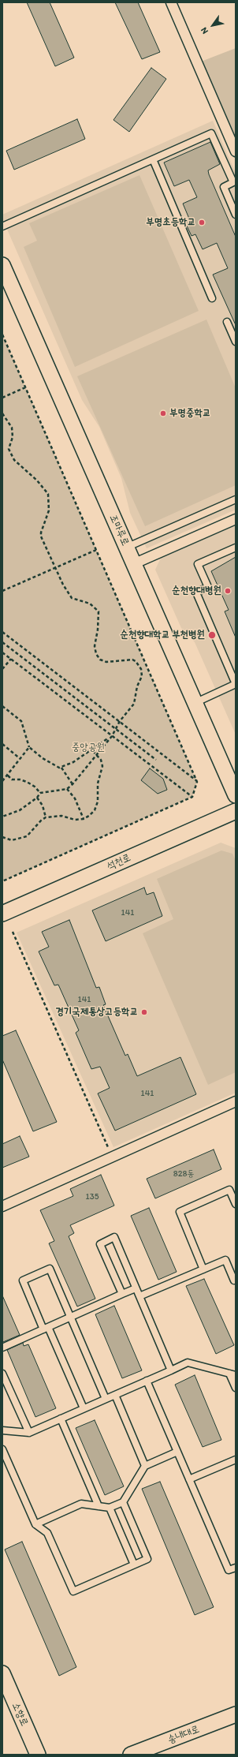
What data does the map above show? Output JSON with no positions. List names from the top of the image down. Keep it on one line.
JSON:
{"streets":{"street":["조마루로","석천로","소향로","송내대로"]},"parks":["중앙공원"],"places":["부명초등학교","부명중학교","순천향대병원","순천향대학교 부천병원","경기국제통상고등학교"],"house_numbers":["141","141","141","828동","135"],"north":"bottom left"}
